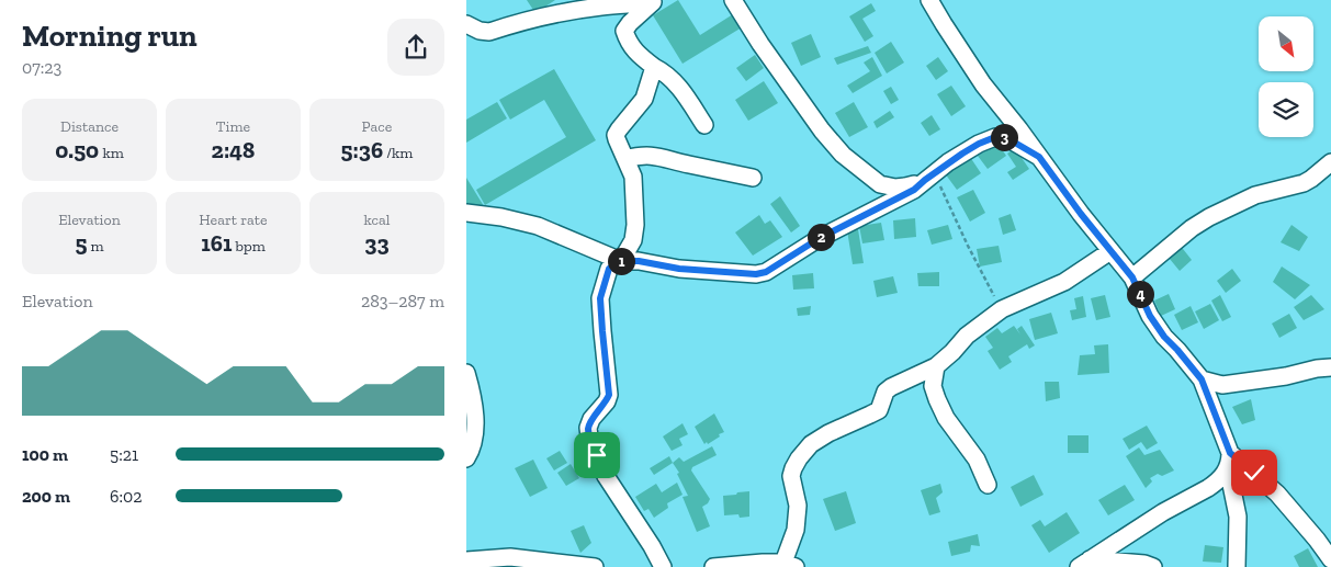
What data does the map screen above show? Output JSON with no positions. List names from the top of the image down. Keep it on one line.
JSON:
{"north":"bottom right","page":{"heading":["Morning run","07:23"],"stats":[["Distance","0.50 km"],["Time","2:48"],["Pace","5:36 /km"],["Elevation","5 m"],["Heart rate","161 bpm"],["kcal","33"]],"pins":["3","2","1","4"],"chart":["Elevation","283–287 m"],"list":[{"name":"100 m","note":"5:21"},{"name":"200 m","note":"6:02"}]}}
